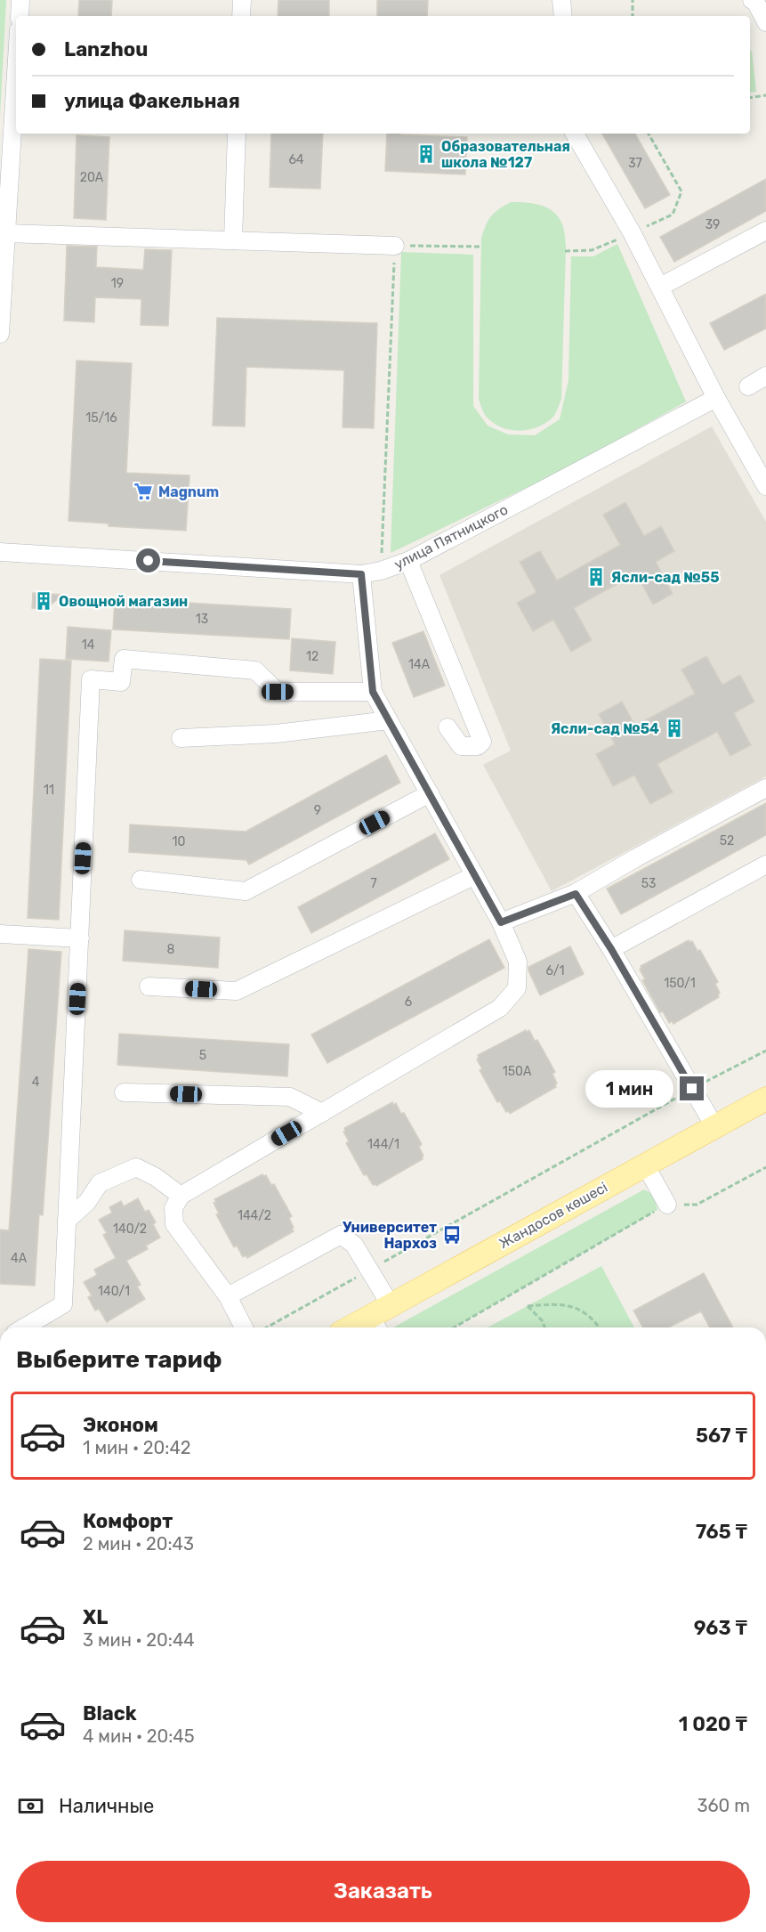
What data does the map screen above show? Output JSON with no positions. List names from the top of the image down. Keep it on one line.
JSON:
{"streets":{"main road":["Жандосов көшесі"],"street":["улица Пятницкого"]},"places":{"building":["Образовательная школа №127","Ясли-сад №55","Овощной магазин","Ясли-сад №54"],"supermarket":["Magnum"],"bus stop":["Университет Нархоз"]},"house_numbers":["64","37","20А","39","19","15/16","13","14","12","14А","11","9","52","10","7","53","8","6/1","150/1","6","5","150A","4","144/1","144/2","140/2","4А","140/1"],"page":{"banner":["Lanzhou","улица Факельная"],"bubble":"1 мин","heading":"Выберите тариф","list":[{"name":"Эконом","note":"1 мин · 20:42","value":"567 ₸"},{"name":"Комфорт","note":"2 мин · 20:43","value":"765 ₸"},{"name":"XL","note":"3 мин · 20:44","value":"963 ₸"},{"name":"Black","note":"4 мин · 20:45","value":"1 020 ₸"}],"pay":["Наличные","360 m"],"buttons":"Заказать"}}
